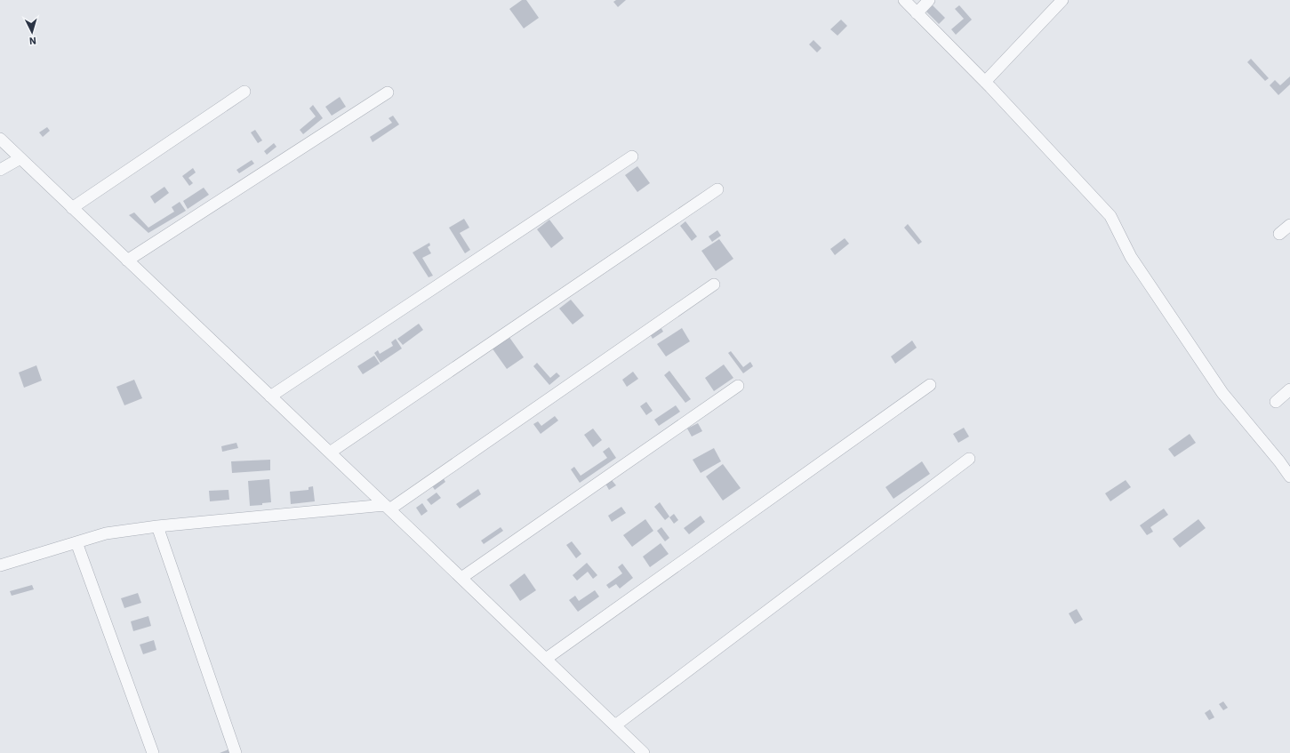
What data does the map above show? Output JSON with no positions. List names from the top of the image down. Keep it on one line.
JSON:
{"north":"bottom"}
